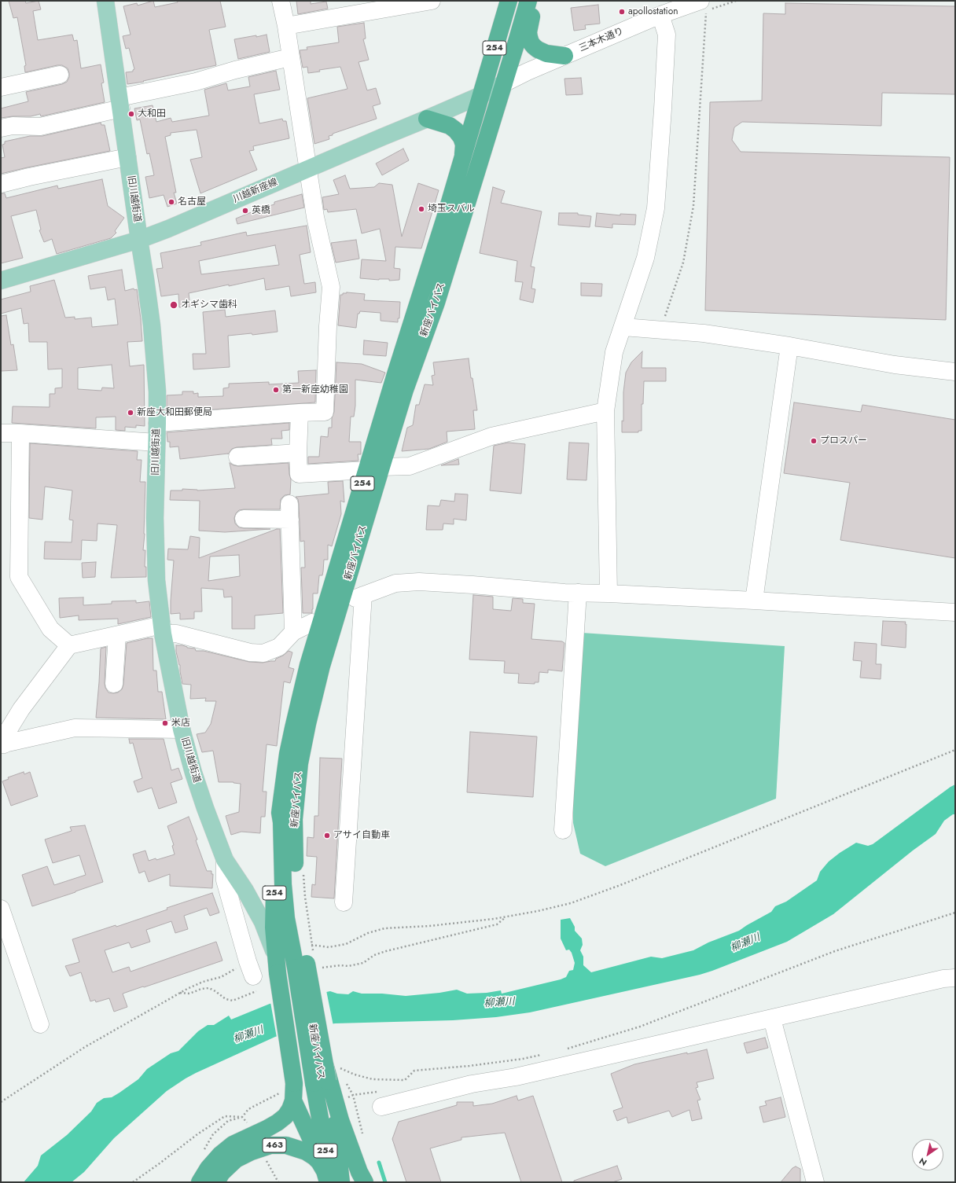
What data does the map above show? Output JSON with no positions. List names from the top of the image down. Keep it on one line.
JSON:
{"streets":{"highway":["254","新座バイパス","463"],"main road":["川越新座線","旧川越街道"],"street":["三本木通り"]},"crossings":[["三本木通り","川越新座線"],["三本木通り","新座バイパス"],["254","旧川越街道"],["254","新座バイパス"],["254","463"],["川越新座線","旧川越街道"],["川越新座線","新座バイパス"]],"water":["柳瀬川"],"places":["apollostation","大和田","名古屋","埼玉スバル","英橋","オギシマ歯科","第一新座幼稚園","新座大和田郵便局","プロスパー","米店","アサイ自動車"],"north":"bottom left"}
